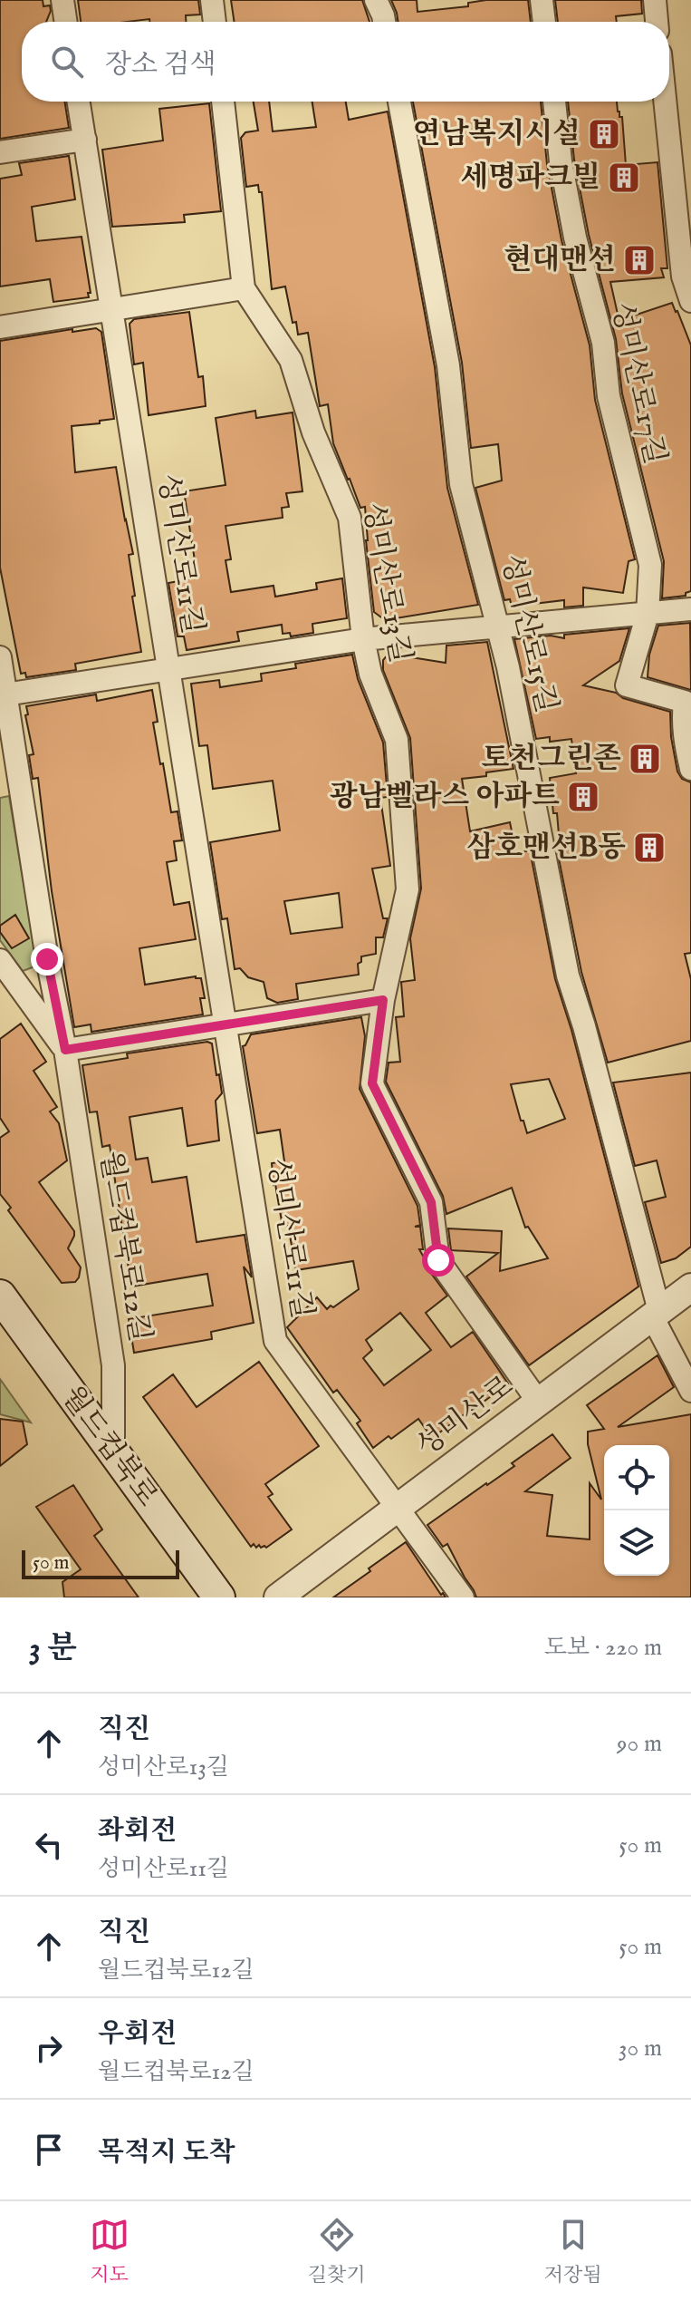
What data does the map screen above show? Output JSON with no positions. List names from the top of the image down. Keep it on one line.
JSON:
{"streets":{"main road":["월드컵북로"],"street":["성미산로17길","성미산로11길","성미산로13길","성미산로15길","월드컵북로12길","성미산로"]},"crossings":[["성미산로11길","성미산로"],["성미산로13길","성미산로"],["성미산로15길","성미산로"],["월드컵북로12길","월드컵북로"]],"places":{"building":["연남복지시설","세명파크빌","현대맨션","토천그린존","광남벨라스 아파트","삼호맨션B동"]},"scale_bar":"50 m","page":{"search":"장소 검색","scale":"50 m","heading":["3 분","도보 · 220 m"],"list":[["직진","성미산로13길","90 m"],["좌회전","성미산로11길","50 m"],["직진","월드컵북로12길","50 m"],["우회전","월드컵북로12길","30 m"],"목적지 도착"],"nav":["지도","길찾기","저장됨"]}}
